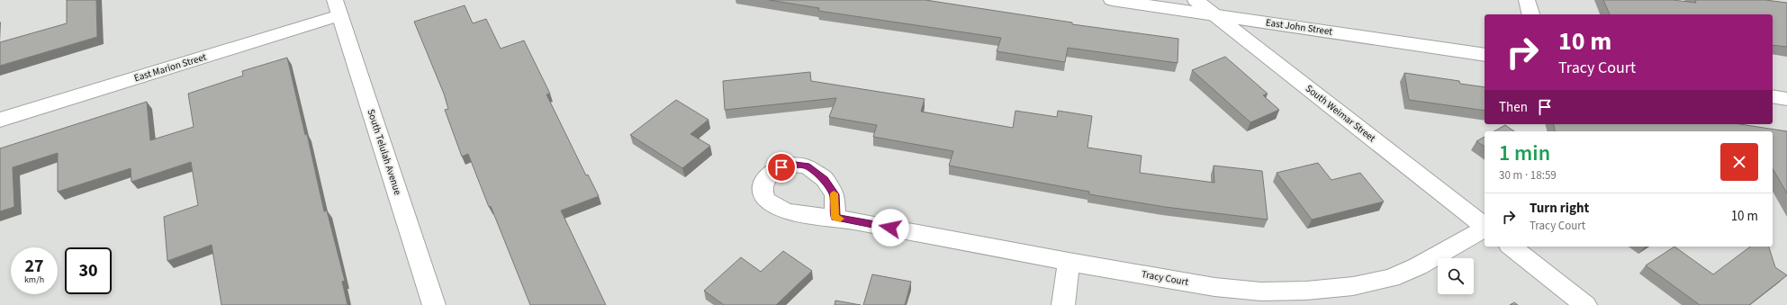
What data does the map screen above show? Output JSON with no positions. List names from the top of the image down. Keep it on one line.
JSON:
{"streets":{"street":["East John Street","East Marion Street","South Weimar Street","South Telulah Avenue","Tracy Court"]},"crossings":[["East John Street","South Weimar Street"],["East Marion Street","South Telulah Avenue"]],"page":{"turn":["10 m","Tracy Court"],"then":"Then","heading":["1 min","30 m · 18:59"],"list":[{"name":"Turn right","note":"Tracy Court","value":"10 m"}],"speed":"27 km/h","limit":"30"}}
